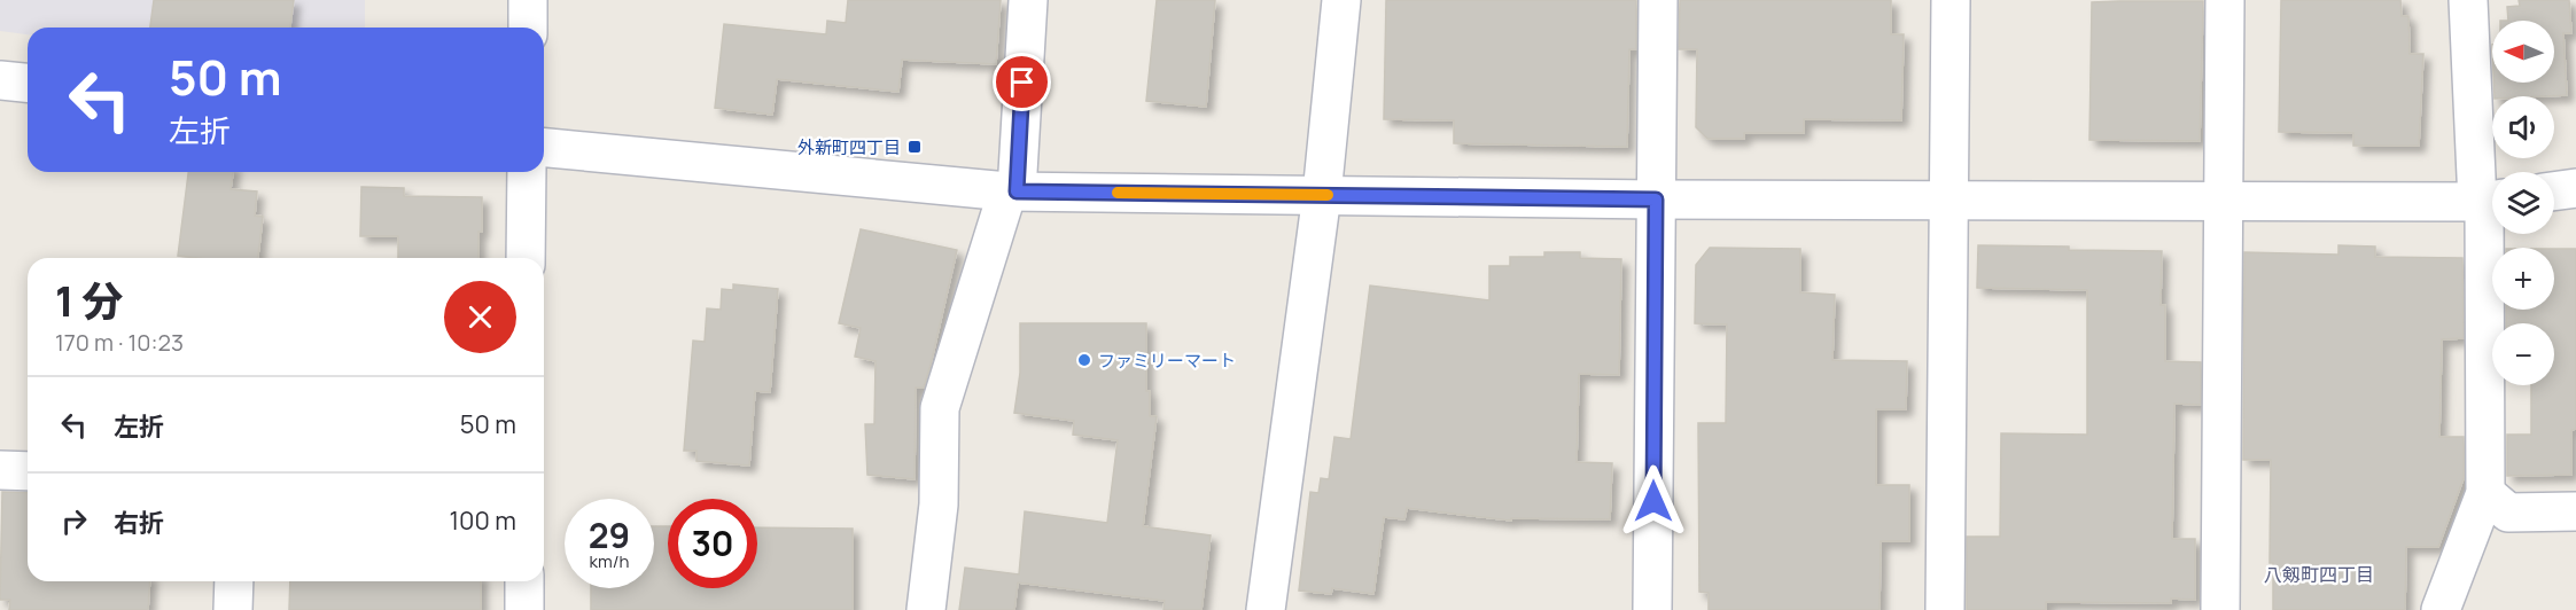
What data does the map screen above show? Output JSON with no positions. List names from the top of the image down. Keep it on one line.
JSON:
{"districts":["八剱町四丁目"],"places":{"transit":["外新町四丁目"],"other":["ファミリーマート"]},"north":"left","page":{"map_buttons":["+","−"],"turn":["50 m","左折"],"heading":["1 分","170 m · 10:23"],"list":[{"name":"左折","value":"50 m"},{"name":"右折","value":"100 m"}],"speed":"29 km/h","limit":"30"}}
